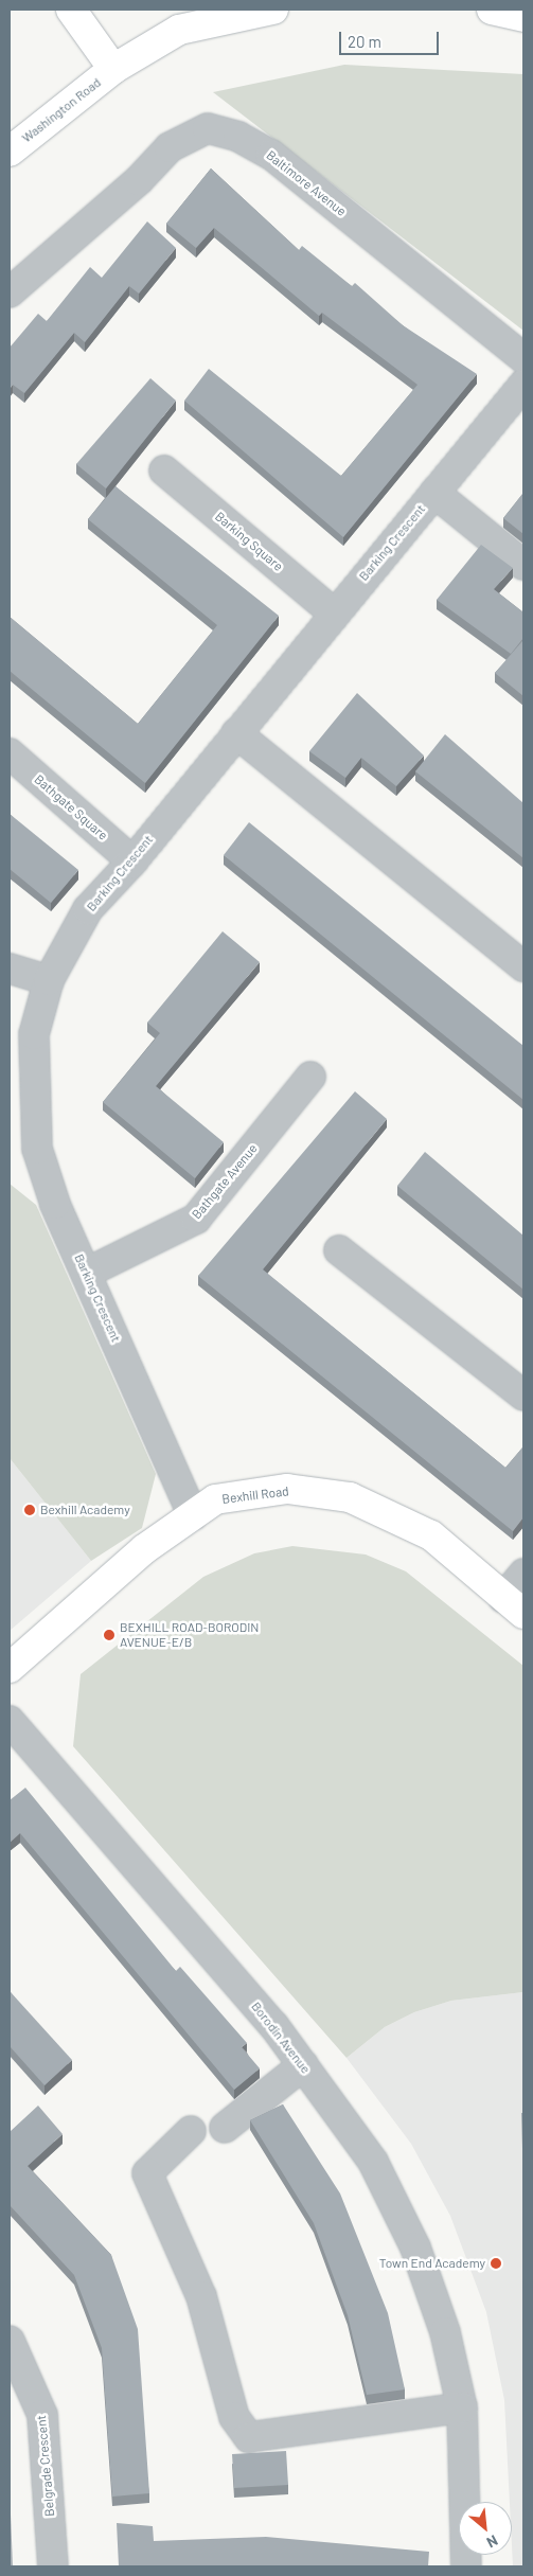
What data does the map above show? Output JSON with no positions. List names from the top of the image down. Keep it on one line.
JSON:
{"streets":{"street":["Washington Road","Baltimore Avenue","Barking Square","Barking Crescent","Bathgate Square","Bathgate Avenue","Bexhill Road","Borodin Avenue","Belgrade Crescent"]},"crossings":[["Barking Square","Barking Crescent"],["Barking Crescent","Bathgate Square"],["Barking Crescent","Bathgate Avenue"],["Barking Crescent","Bexhill Road"]],"places":["Bexhill Academy","BEXHILL ROAD-BORODIN AVENUE-E/B","Town End Academy"],"scale_bar":"20 m","north":"bottom right"}
